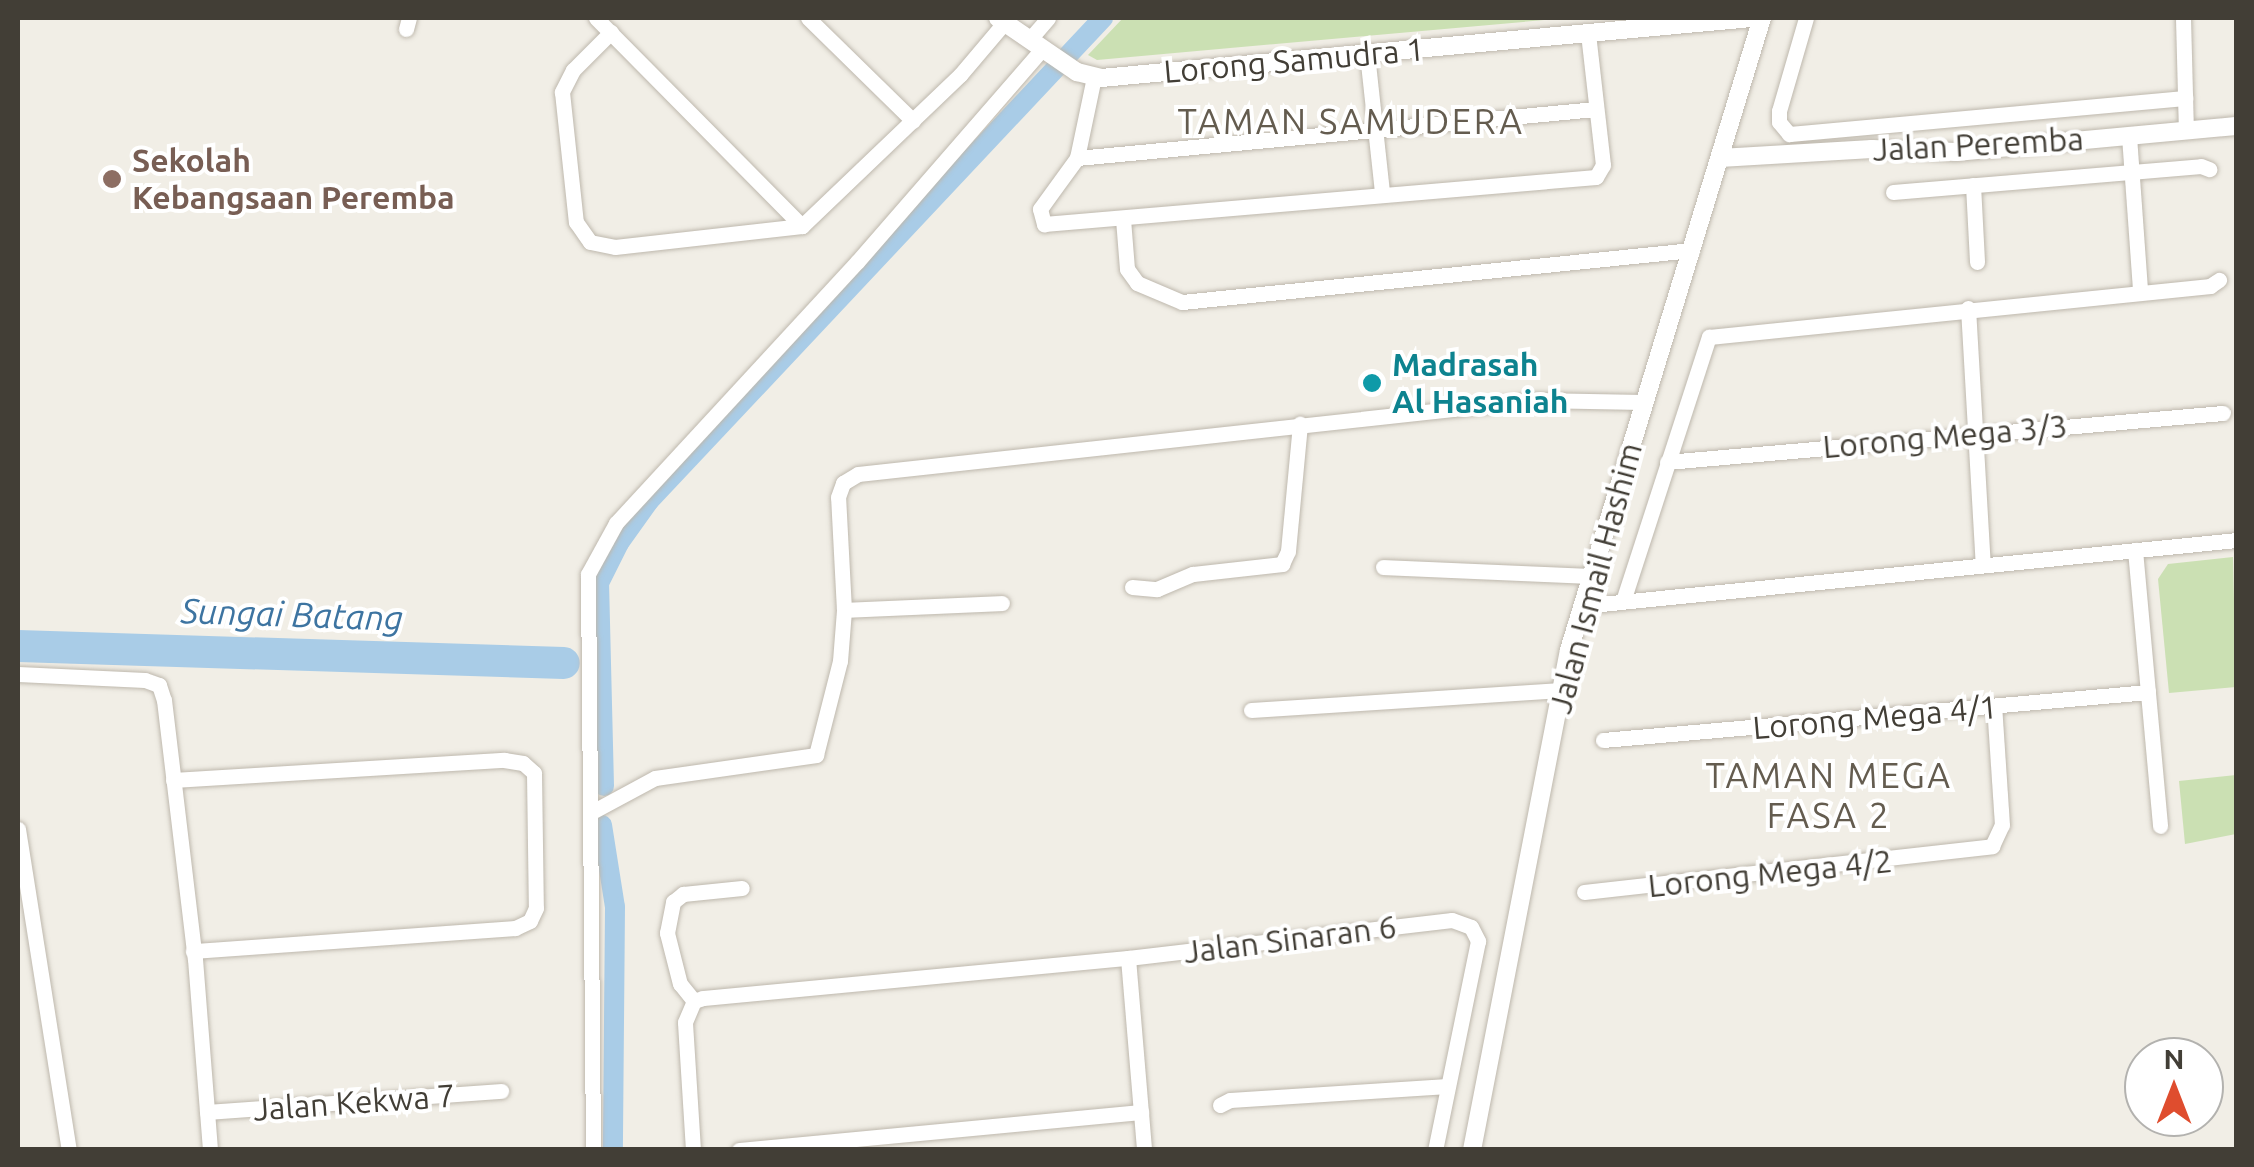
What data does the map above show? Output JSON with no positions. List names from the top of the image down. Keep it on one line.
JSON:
{"streets":{"street":["Lorong Samudra 1","Jalan Peremba","Lorong Mega 3/3","Jalan Ismail Hashim","Lorong Mega 4/1","Lorong Mega 4/2","Jalan Sinaran 6","Jalan Kekwa 7"]},"crossings":[["Jalan Peremba","Jalan Ismail Hashim"],["Lorong Mega 4/1","Lorong Mega 4/2"]],"districts":["TAMAN SAMUDERA","TAMAN MEGA FASA 2"],"water":["Sungai Batang"],"places":["Sekolah Kebangsaan Peremba","Madrasah Al Hasaniah"],"north":"top"}
